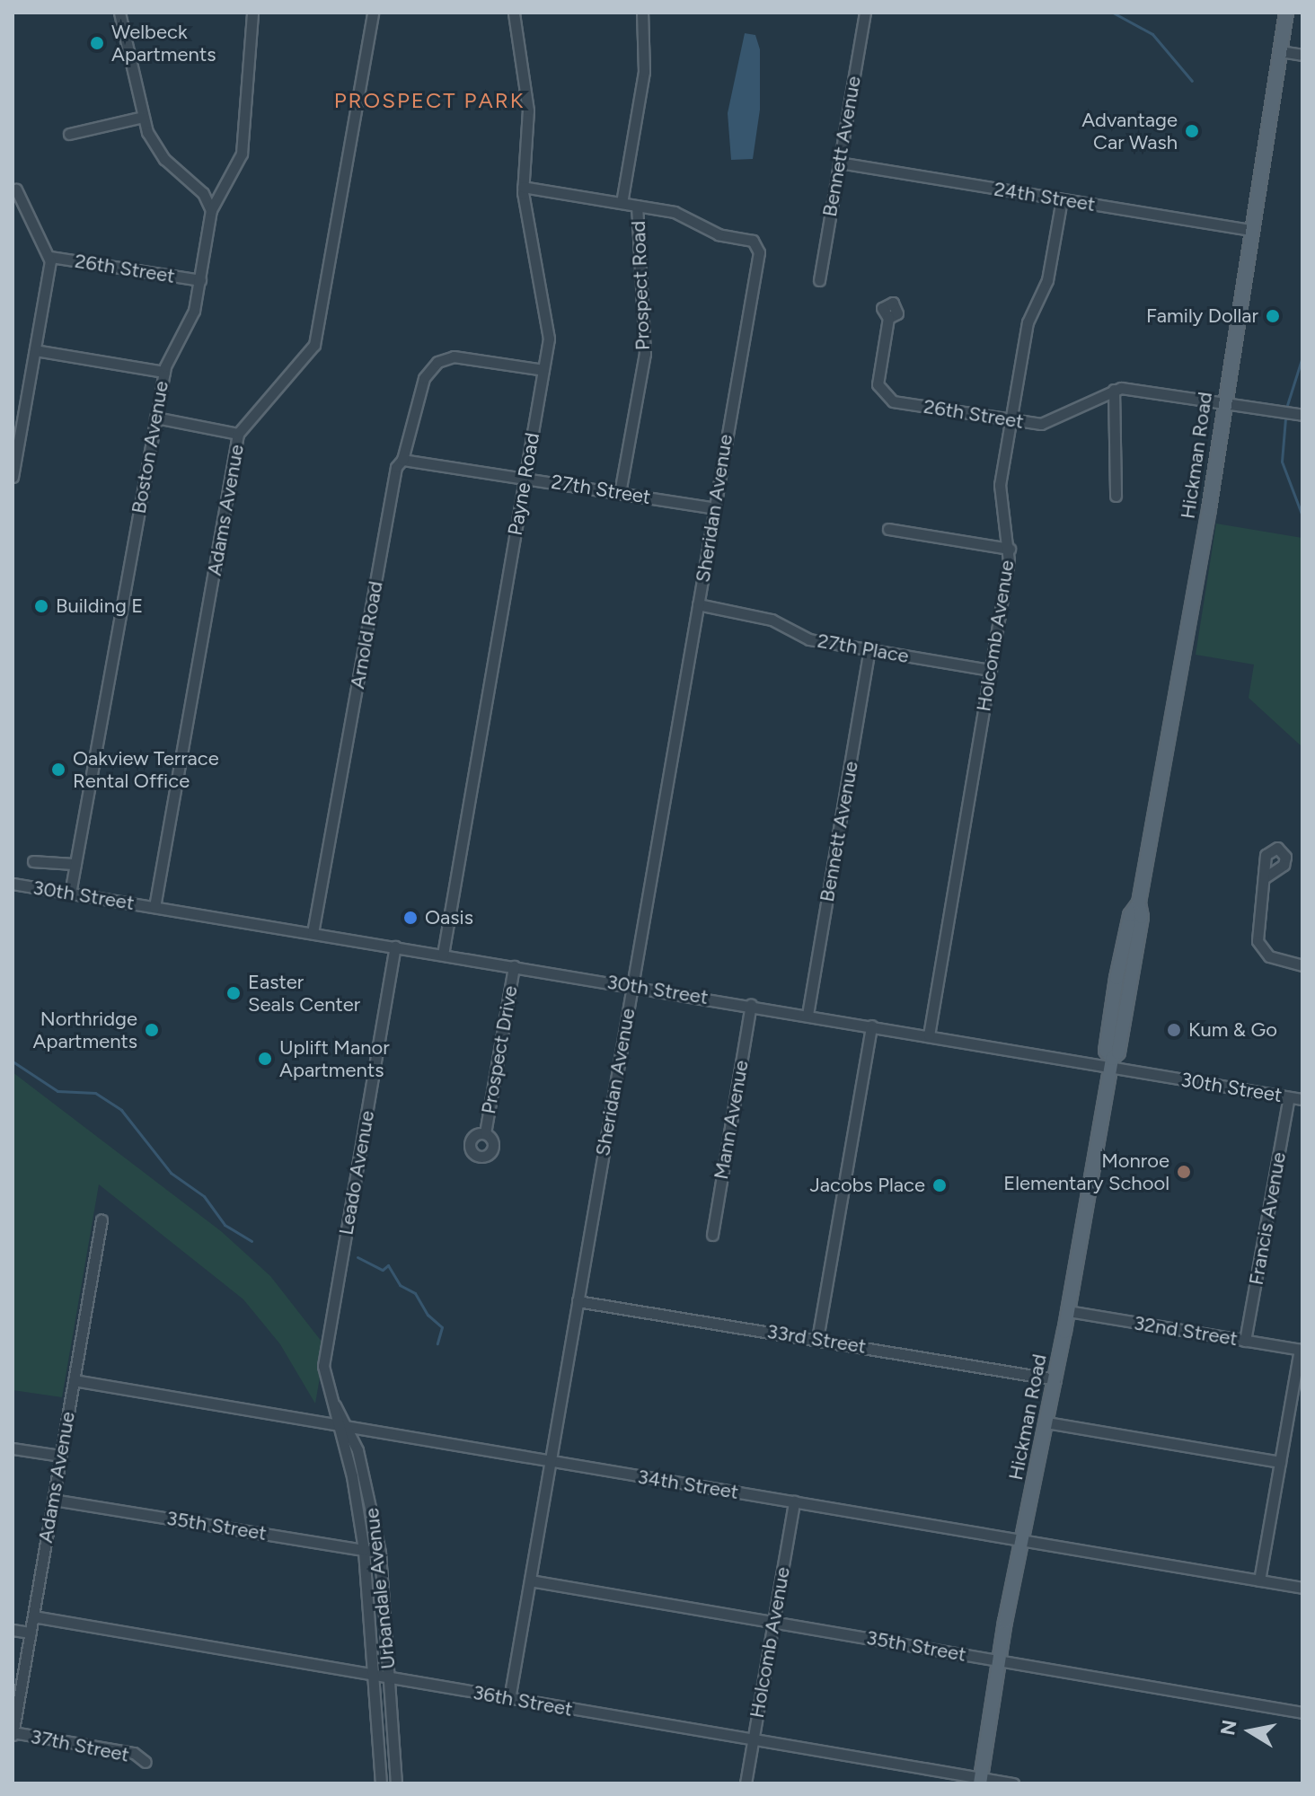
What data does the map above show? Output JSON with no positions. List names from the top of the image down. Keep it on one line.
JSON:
{"streets":{"main road":["Hickman Road"],"street":["Bennett Avenue","24th Street","26th Street","Prospect Road","Boston Avenue","Payne Road","27th Street","Sheridan Avenue","Adams Avenue","Arnold Road","Holcomb Avenue","27th Place","30th Street","Prospect Drive","Mann Avenue","Leado Avenue","Francis Avenue","32nd Street","33rd Street","34th Street","35th Street","Urbandale Avenue","36th Street","37th Street"]},"crossings":[["Bennett Avenue","24th Street"],["Bennett Avenue","27th Place"],["Bennett Avenue","30th Street"],["24th Street","Hickman Road"],["24th Street","Holcomb Avenue"],["26th Street","Boston Avenue"],["26th Street","Hickman Road"],["26th Street","Holcomb Avenue"],["Prospect Road","27th Street"],["Prospect Road","Sheridan Avenue"],["Boston Avenue","30th Street"],["Hickman Road","30th Street"],["Hickman Road","32nd Street"],["Hickman Road","33rd Street"],["Hickman Road","34th Street"],["Hickman Road","35th Street"],["Hickman Road","36th Street"],["Payne Road","27th Street"],["Payne Road","Arnold Road"],["Payne Road","30th Street"],["27th Street","Sheridan Avenue"],["27th Street","Arnold Road"],["Sheridan Avenue","27th Place"],["Sheridan Avenue","30th Street"],["Sheridan Avenue","33rd Street"],["Sheridan Avenue","34th Street"],["Sheridan Avenue","35th Street"],["Sheridan Avenue","36th Street"],["Adams Avenue","30th Street"],["Adams Avenue","34th Street"],["Adams Avenue","35th Street"],["Adams Avenue","36th Street"],["Adams Avenue","37th Street"],["Arnold Road","30th Street"],["Holcomb Avenue","27th Place"],["Holcomb Avenue","30th Street"],["Holcomb Avenue","34th Street"],["Holcomb Avenue","35th Street"],["Holcomb Avenue","36th Street"],["30th Street","Prospect Drive"],["30th Street","Mann Avenue"],["30th Street","Leado Avenue"],["30th Street","Francis Avenue"],["Leado Avenue","Urbandale Avenue"],["Francis Avenue","32nd Street"],["34th Street","Urbandale Avenue"],["35th Street","Urbandale Avenue"],["Urbandale Avenue","36th Street"]],"districts":["PROSPECT PARK"],"places":["Welbeck Apartments","Advantage Car Wash","Family Dollar","Building E","Oakview Terrace Rental Office","Oasis","Easter Seals Center","Northridge Apartments","Kum & Go","Uplift Manor Apartments","Monroe Elementary School","Jacobs Place"],"north":"left"}
